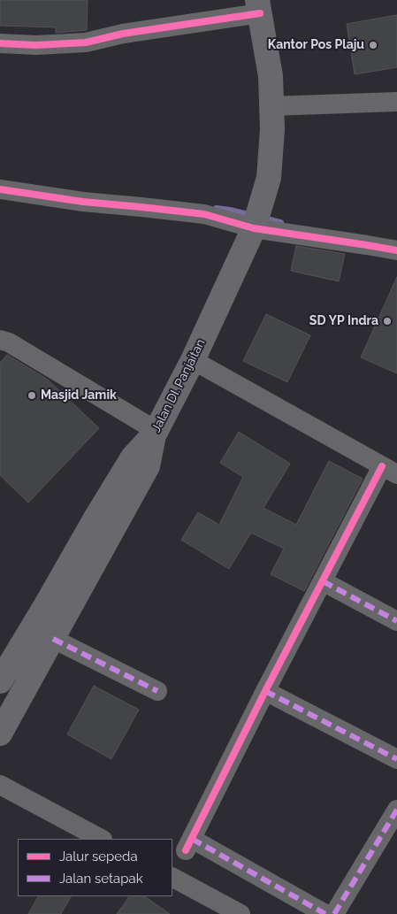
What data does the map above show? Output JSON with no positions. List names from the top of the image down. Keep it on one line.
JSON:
{"streets":{"main road":["Jalan DI. Panjaitan"]},"places":["Kantor Pos Plaju","SD YP Indra","Masjid Jamik"],"legend":["Jalur sepeda","Jalan setapak"]}
